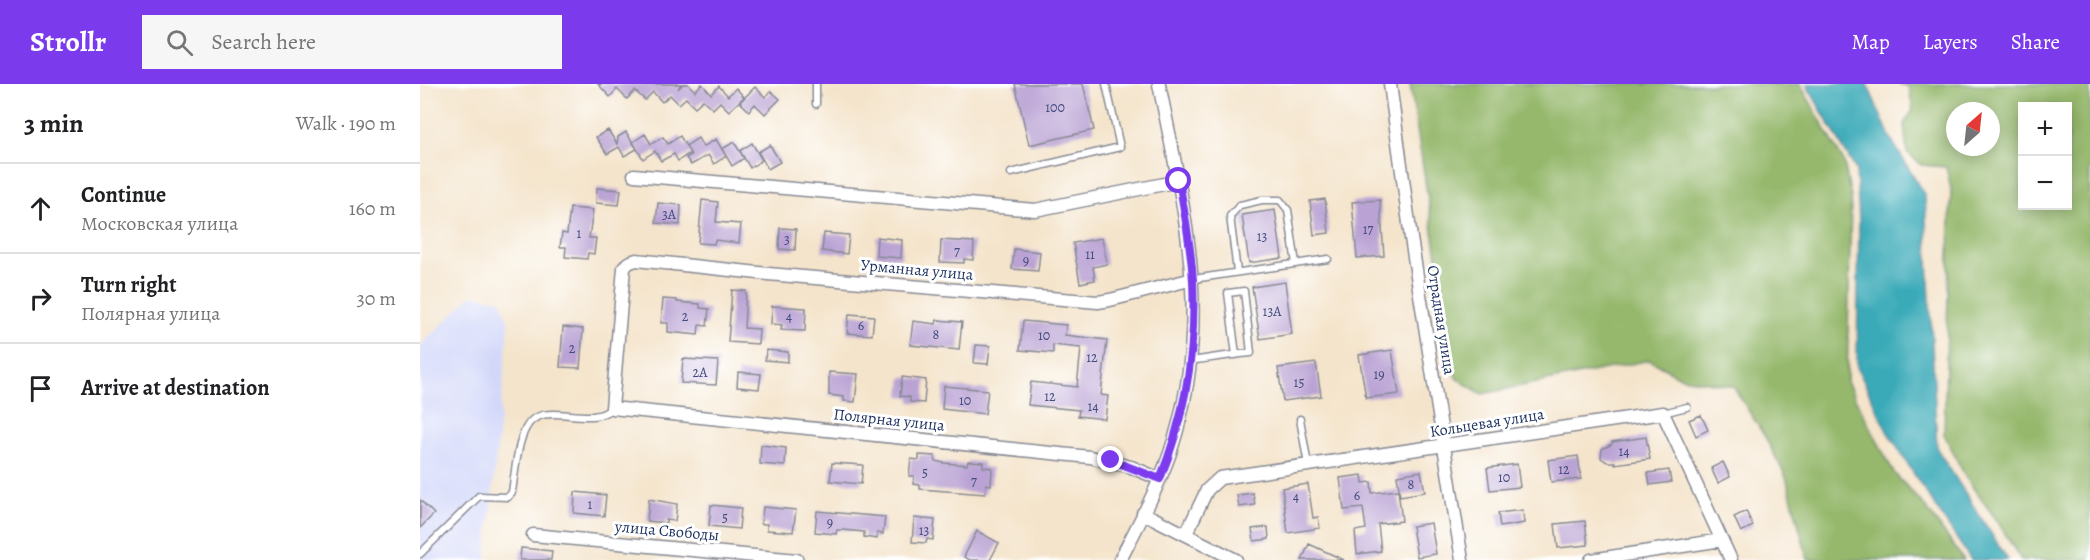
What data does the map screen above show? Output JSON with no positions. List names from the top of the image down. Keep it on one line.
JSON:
{"streets":{"street":["Урманная улица","Отрадная улица","Полярная улица","Кольцевая улица","улица Свободы"]},"crossings":[["Урманная улица","Полярная улица"],["Отрадная улица","Кольцевая улица"]],"house_numbers":["100","3А","17","1","13","3","7","11","9","13А","2","4","6","8","10","2","12","2А","19","15","12","10","14","14","12","5","10","7","8","6","4","1","5","9","13"],"north":"top right","page":{"header":"Strollr","search":"Search here","nav":["Map","Layers","Share"],"heading":["3 min","Walk · 190 m"],"map_buttons":["+","−"],"list":[["Continue","Московская улица","160 m"],["Turn right","Полярная улица","30 m"],"Arrive at destination"]}}
